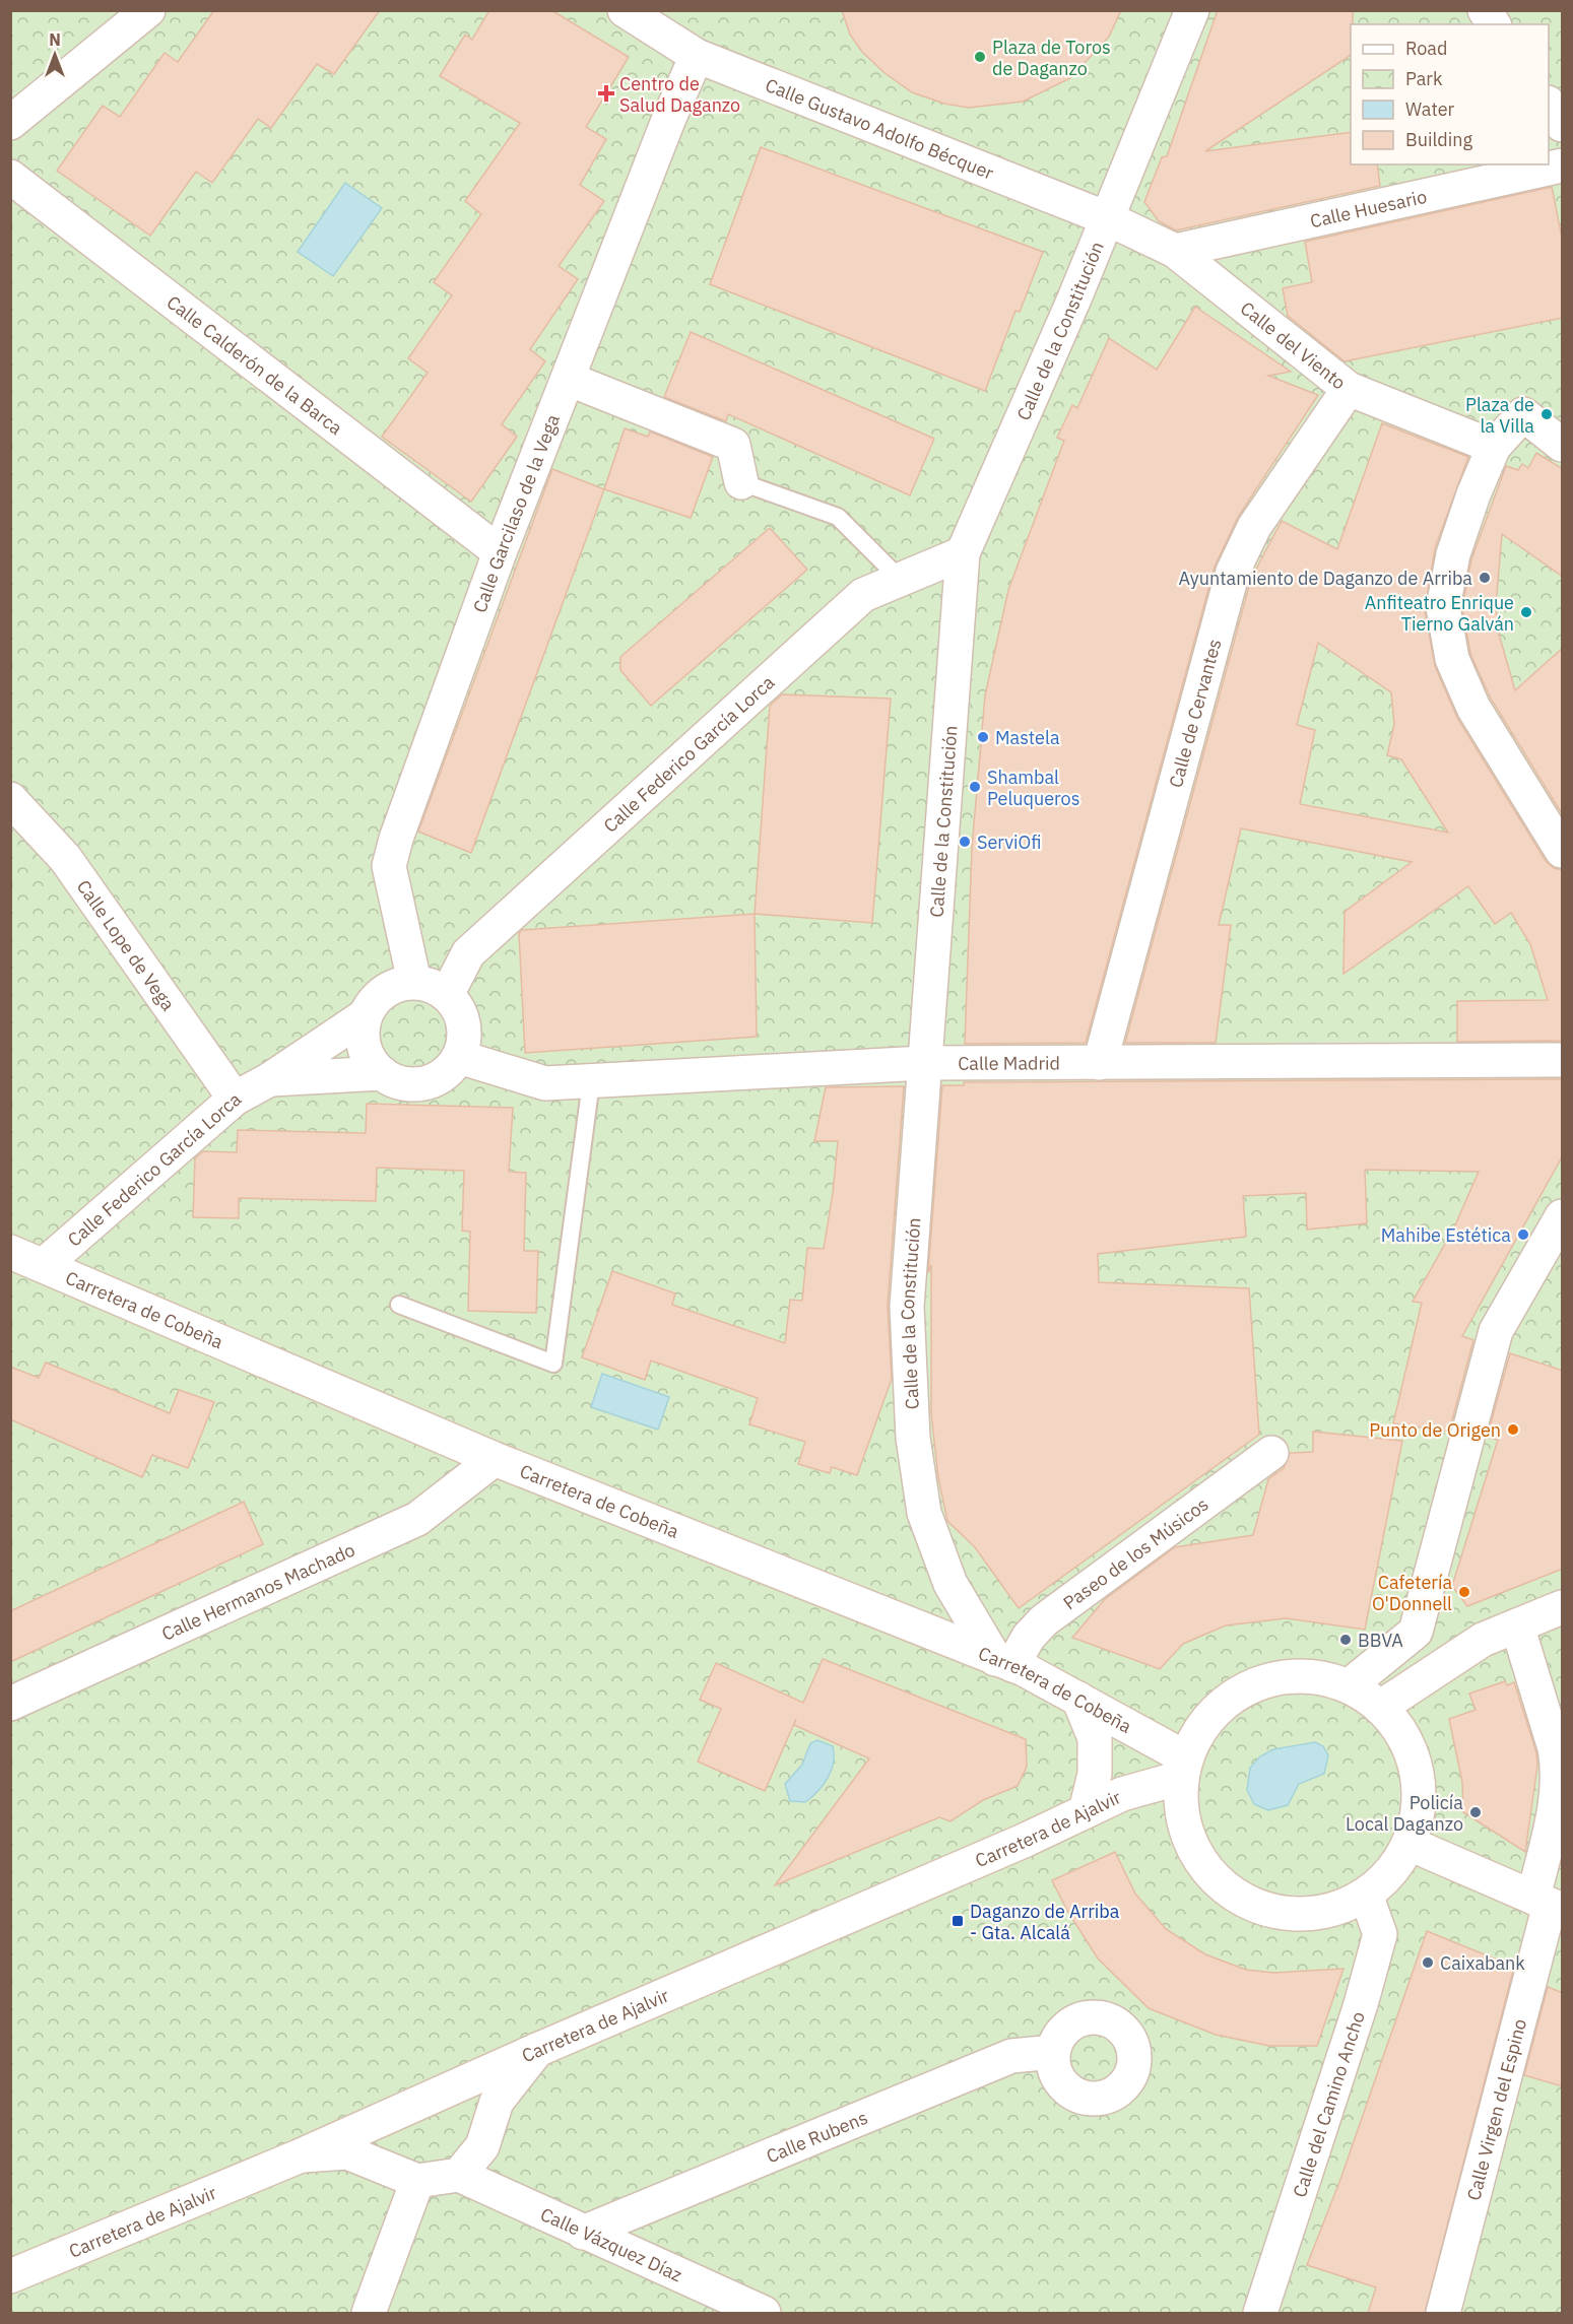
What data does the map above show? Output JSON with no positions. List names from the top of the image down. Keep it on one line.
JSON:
{"streets":{"street":["Calle Gustavo Adolfo Bécquer","Calle Huesario","Calle de la Constitución","Calle del Viento","Calle Calderón de la Barca","Calle Garcilaso de la Vega","Calle de Cervantes","Calle Federico García Lorca","Calle Lope de Vega","Calle Madrid","Carretera de Cobeña","Paseo de los Músicos","Calle Hermanos Machado","Carretera de Ajalvir","Calle del Camino Ancho","Calle Virgen del Espino","Calle Rubens","Calle Vázquez Díaz"]},"crossings":[["Calle Gustavo Adolfo Bécquer","Calle de la Constitución"],["Calle Gustavo Adolfo Bécquer","Calle del Viento"],["Calle Gustavo Adolfo Bécquer","Calle Garcilaso de la Vega"],["Calle Huesario","Calle del Viento"],["Calle de la Constitución","Calle del Viento"],["Calle de la Constitución","Calle Federico García Lorca"],["Calle de la Constitución","Calle Madrid"],["Calle de la Constitución","Carretera de Cobeña"],["Calle de la Constitución","Paseo de los Músicos"],["Calle del Viento","Calle de Cervantes"],["Calle Calderón de la Barca","Calle Garcilaso de la Vega"],["Calle Garcilaso de la Vega","Calle Federico García Lorca"],["Calle Garcilaso de la Vega","Calle Madrid"],["Calle de Cervantes","Calle Madrid"],["Calle Federico García Lorca","Calle Lope de Vega"],["Calle Federico García Lorca","Calle Madrid"],["Calle Federico García Lorca","Carretera de Cobeña"],["Carretera de Cobeña","Paseo de los Músicos"],["Carretera de Cobeña","Calle Hermanos Machado"],["Carretera de Cobeña","Carretera de Ajalvir"],["Calle Rubens","Calle Vázquez Díaz"]],"places":{"other":["Plaza de Toros de Daganzo","Plaza de la Villa","Ayuntamiento de Daganzo de Arriba","Anfiteatro Enrique Tierno Galván","Mastela","Shambal Peluqueros","ServiOfi","Mahibe Estética","Punto de Origen","Cafetería O'Donnell","BBVA","Policía Local Daganzo","Caixabank"],"health":["Centro de Salud Daganzo"],"transit":["Daganzo de Arriba - Gta. Alcalá"]},"legend":["Road","Park","Water","Building"],"north":"top"}
